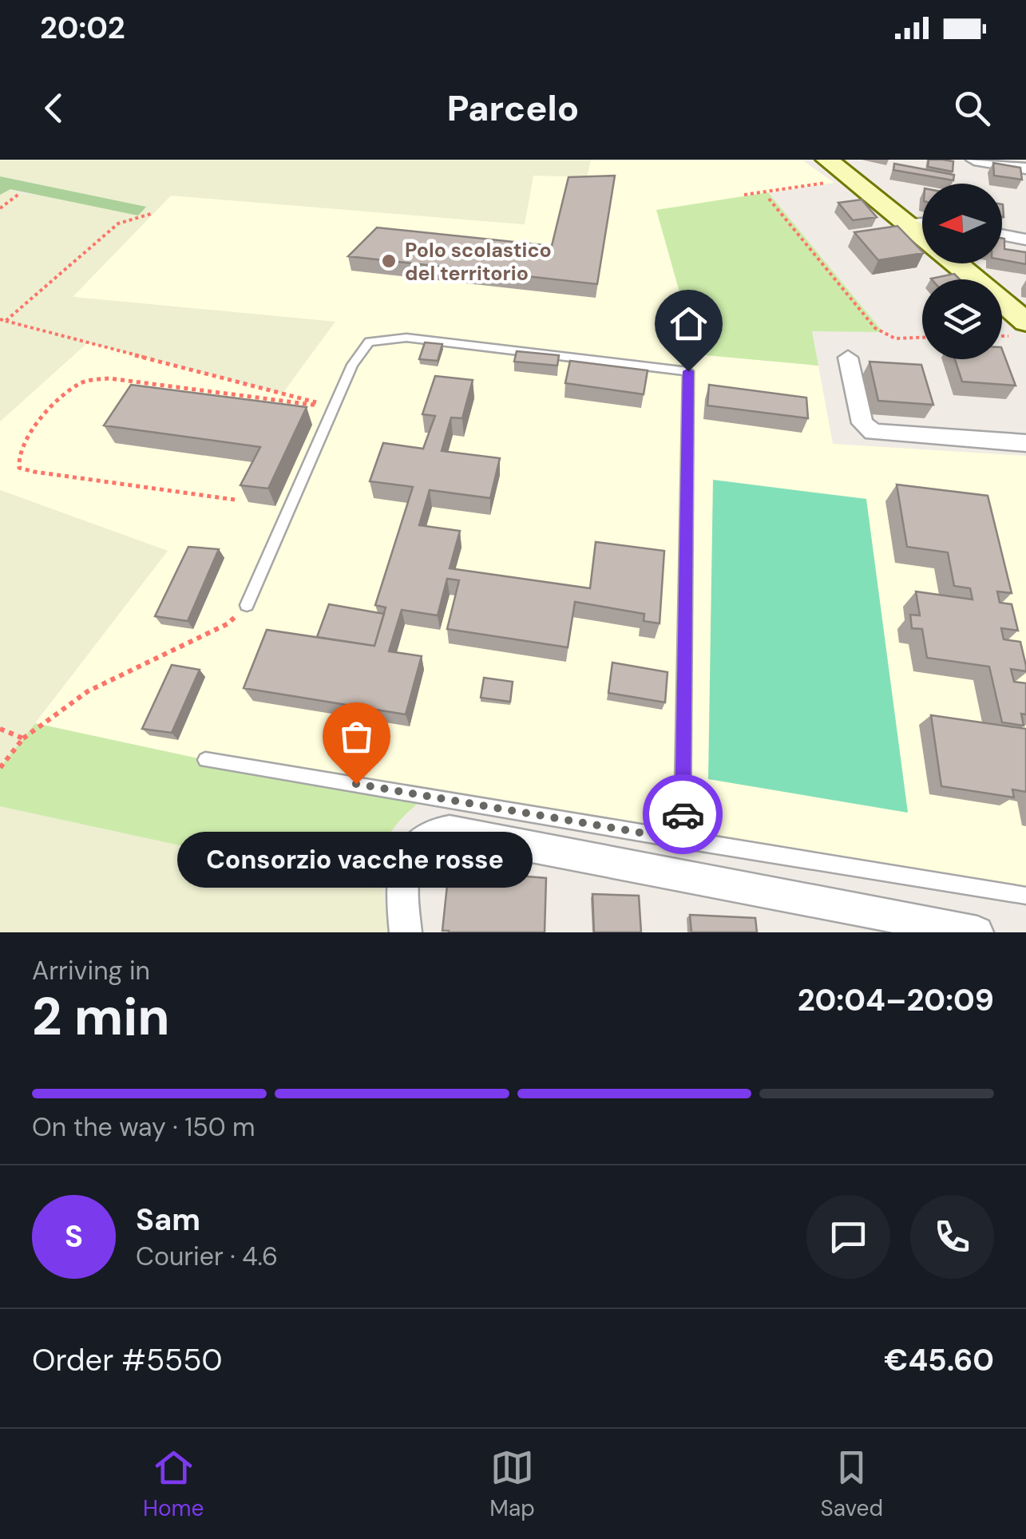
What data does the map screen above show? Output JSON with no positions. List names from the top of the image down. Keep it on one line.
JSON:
{"places":["Polo scolastico del territorio","Consorzio vacche rosse"],"north":"left","page":{"status":"20:02","header":"Parcelo","bubble":"Consorzio vacche rosse","heading":["2 min","Arriving in","20:04–20:09"],"panel":["Sam","Courier · 4.6","Order #5550","€45.60"],"bar":"On the way · 150 m","round":"S","tabs":["Home","Map","Saved"]}}
